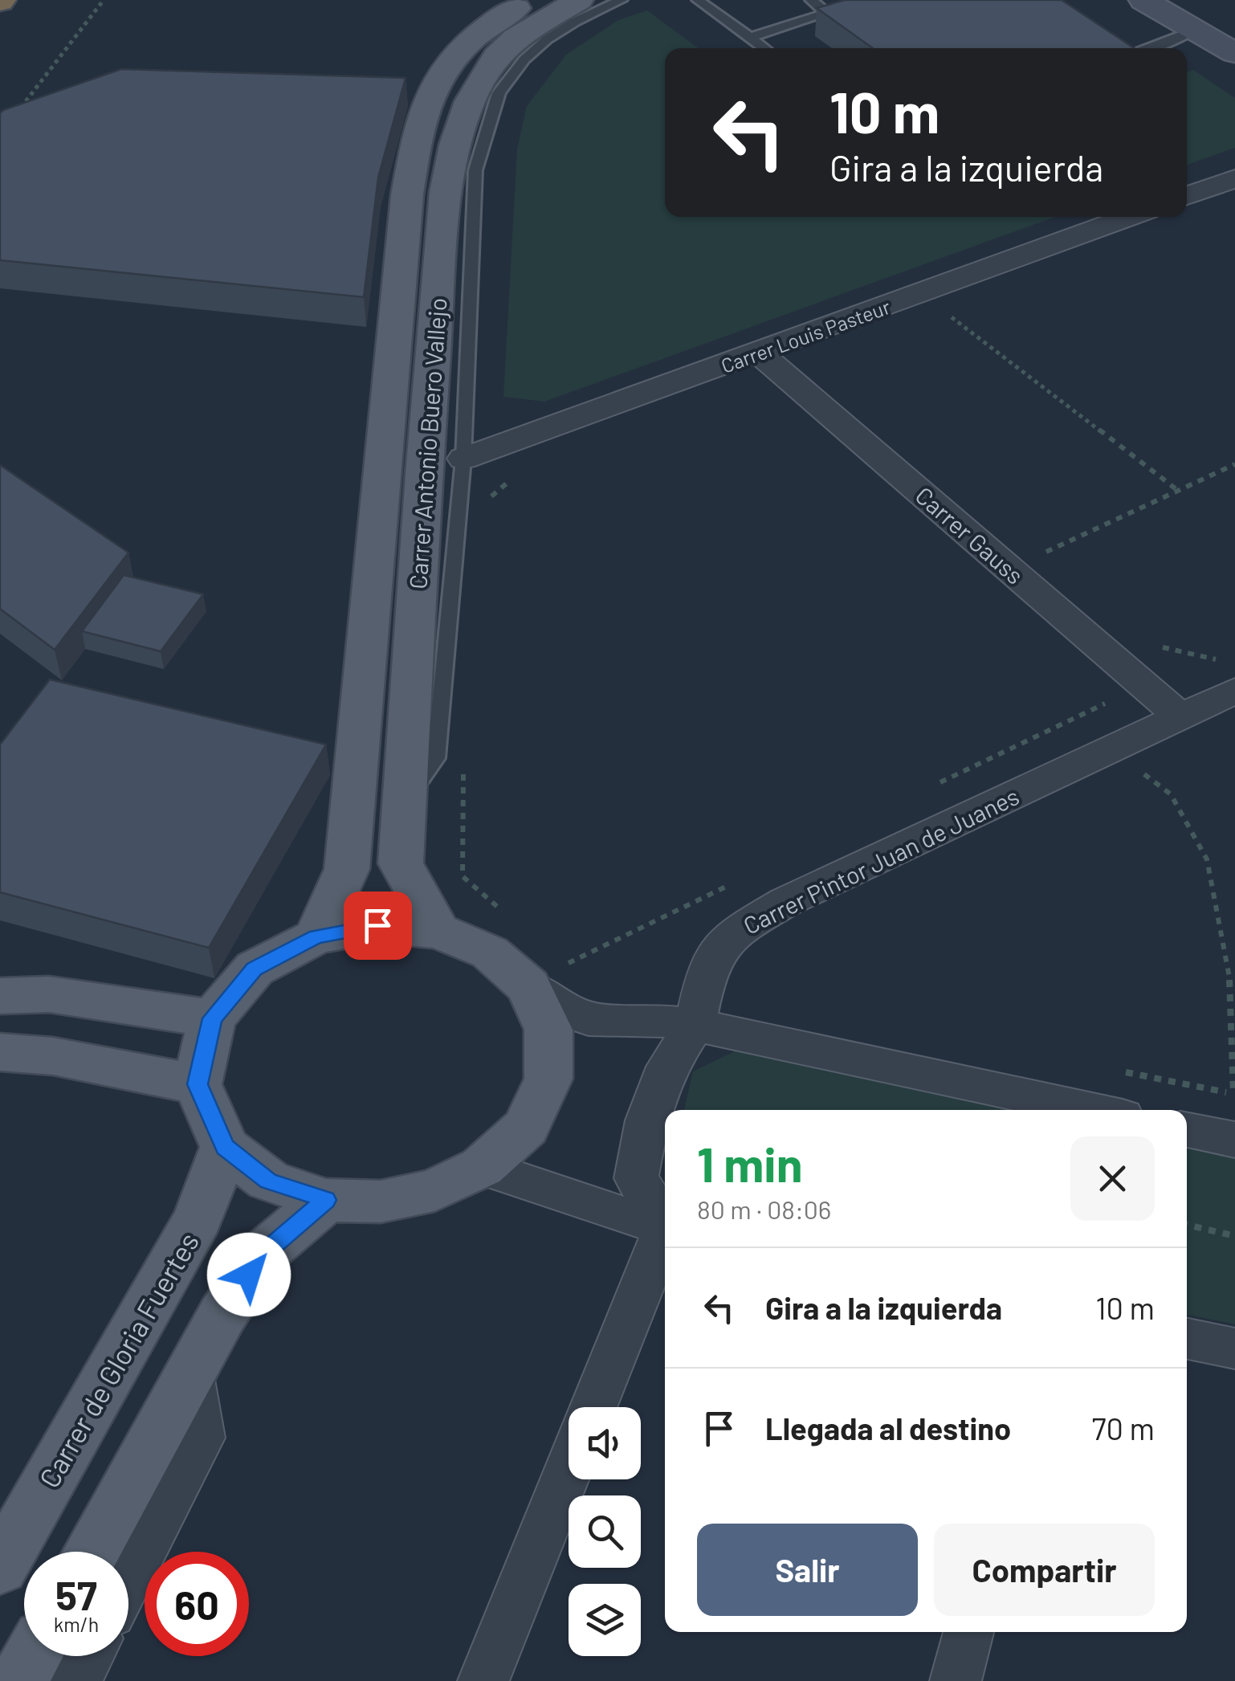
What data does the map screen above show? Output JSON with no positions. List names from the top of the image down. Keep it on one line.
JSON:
{"streets":{"main road":["Carrer Antonio Buero Vallejo","Carrer de Gloria Fuertes"],"street":["Carrer Louis Pasteur","Carrer Gauss","Carrer Pintor Juan de Juanes"]},"crossings":[["Carrer Louis Pasteur","Carrer Gauss"],["Carrer Gauss","Carrer Pintor Juan de Juanes"]],"page":{"turn":["10 m","Gira a la izquierda"],"heading":["1 min","80 m · 08:06"],"list":[{"name":"Gira a la izquierda","value":"10 m"},{"name":"Llegada al destino","value":"70 m"}],"buttons":["Salir","Compartir"],"speed":"57 km/h","limit":"60"}}
